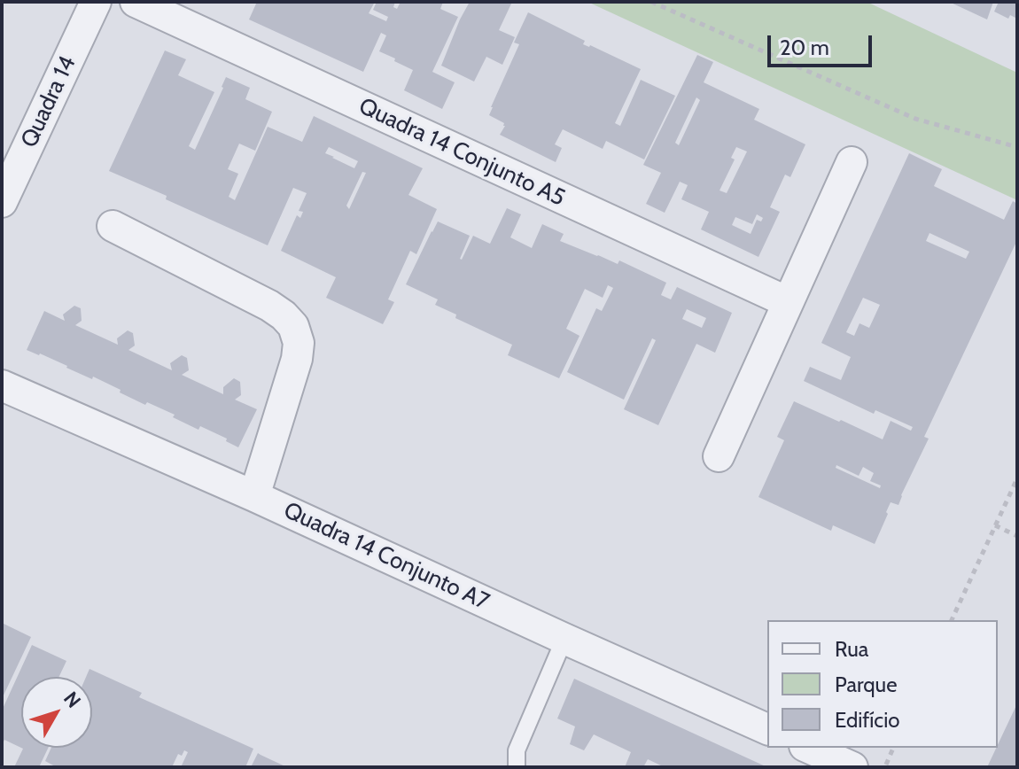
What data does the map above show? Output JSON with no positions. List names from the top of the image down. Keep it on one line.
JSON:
{"streets":{"street":["Quadra 14","Quadra 14 Conjunto A5","Quadra 14 Conjunto A7"]},"legend":["Rua","Parque","Edifício"],"scale_bar":"20 m","north":"top right"}
